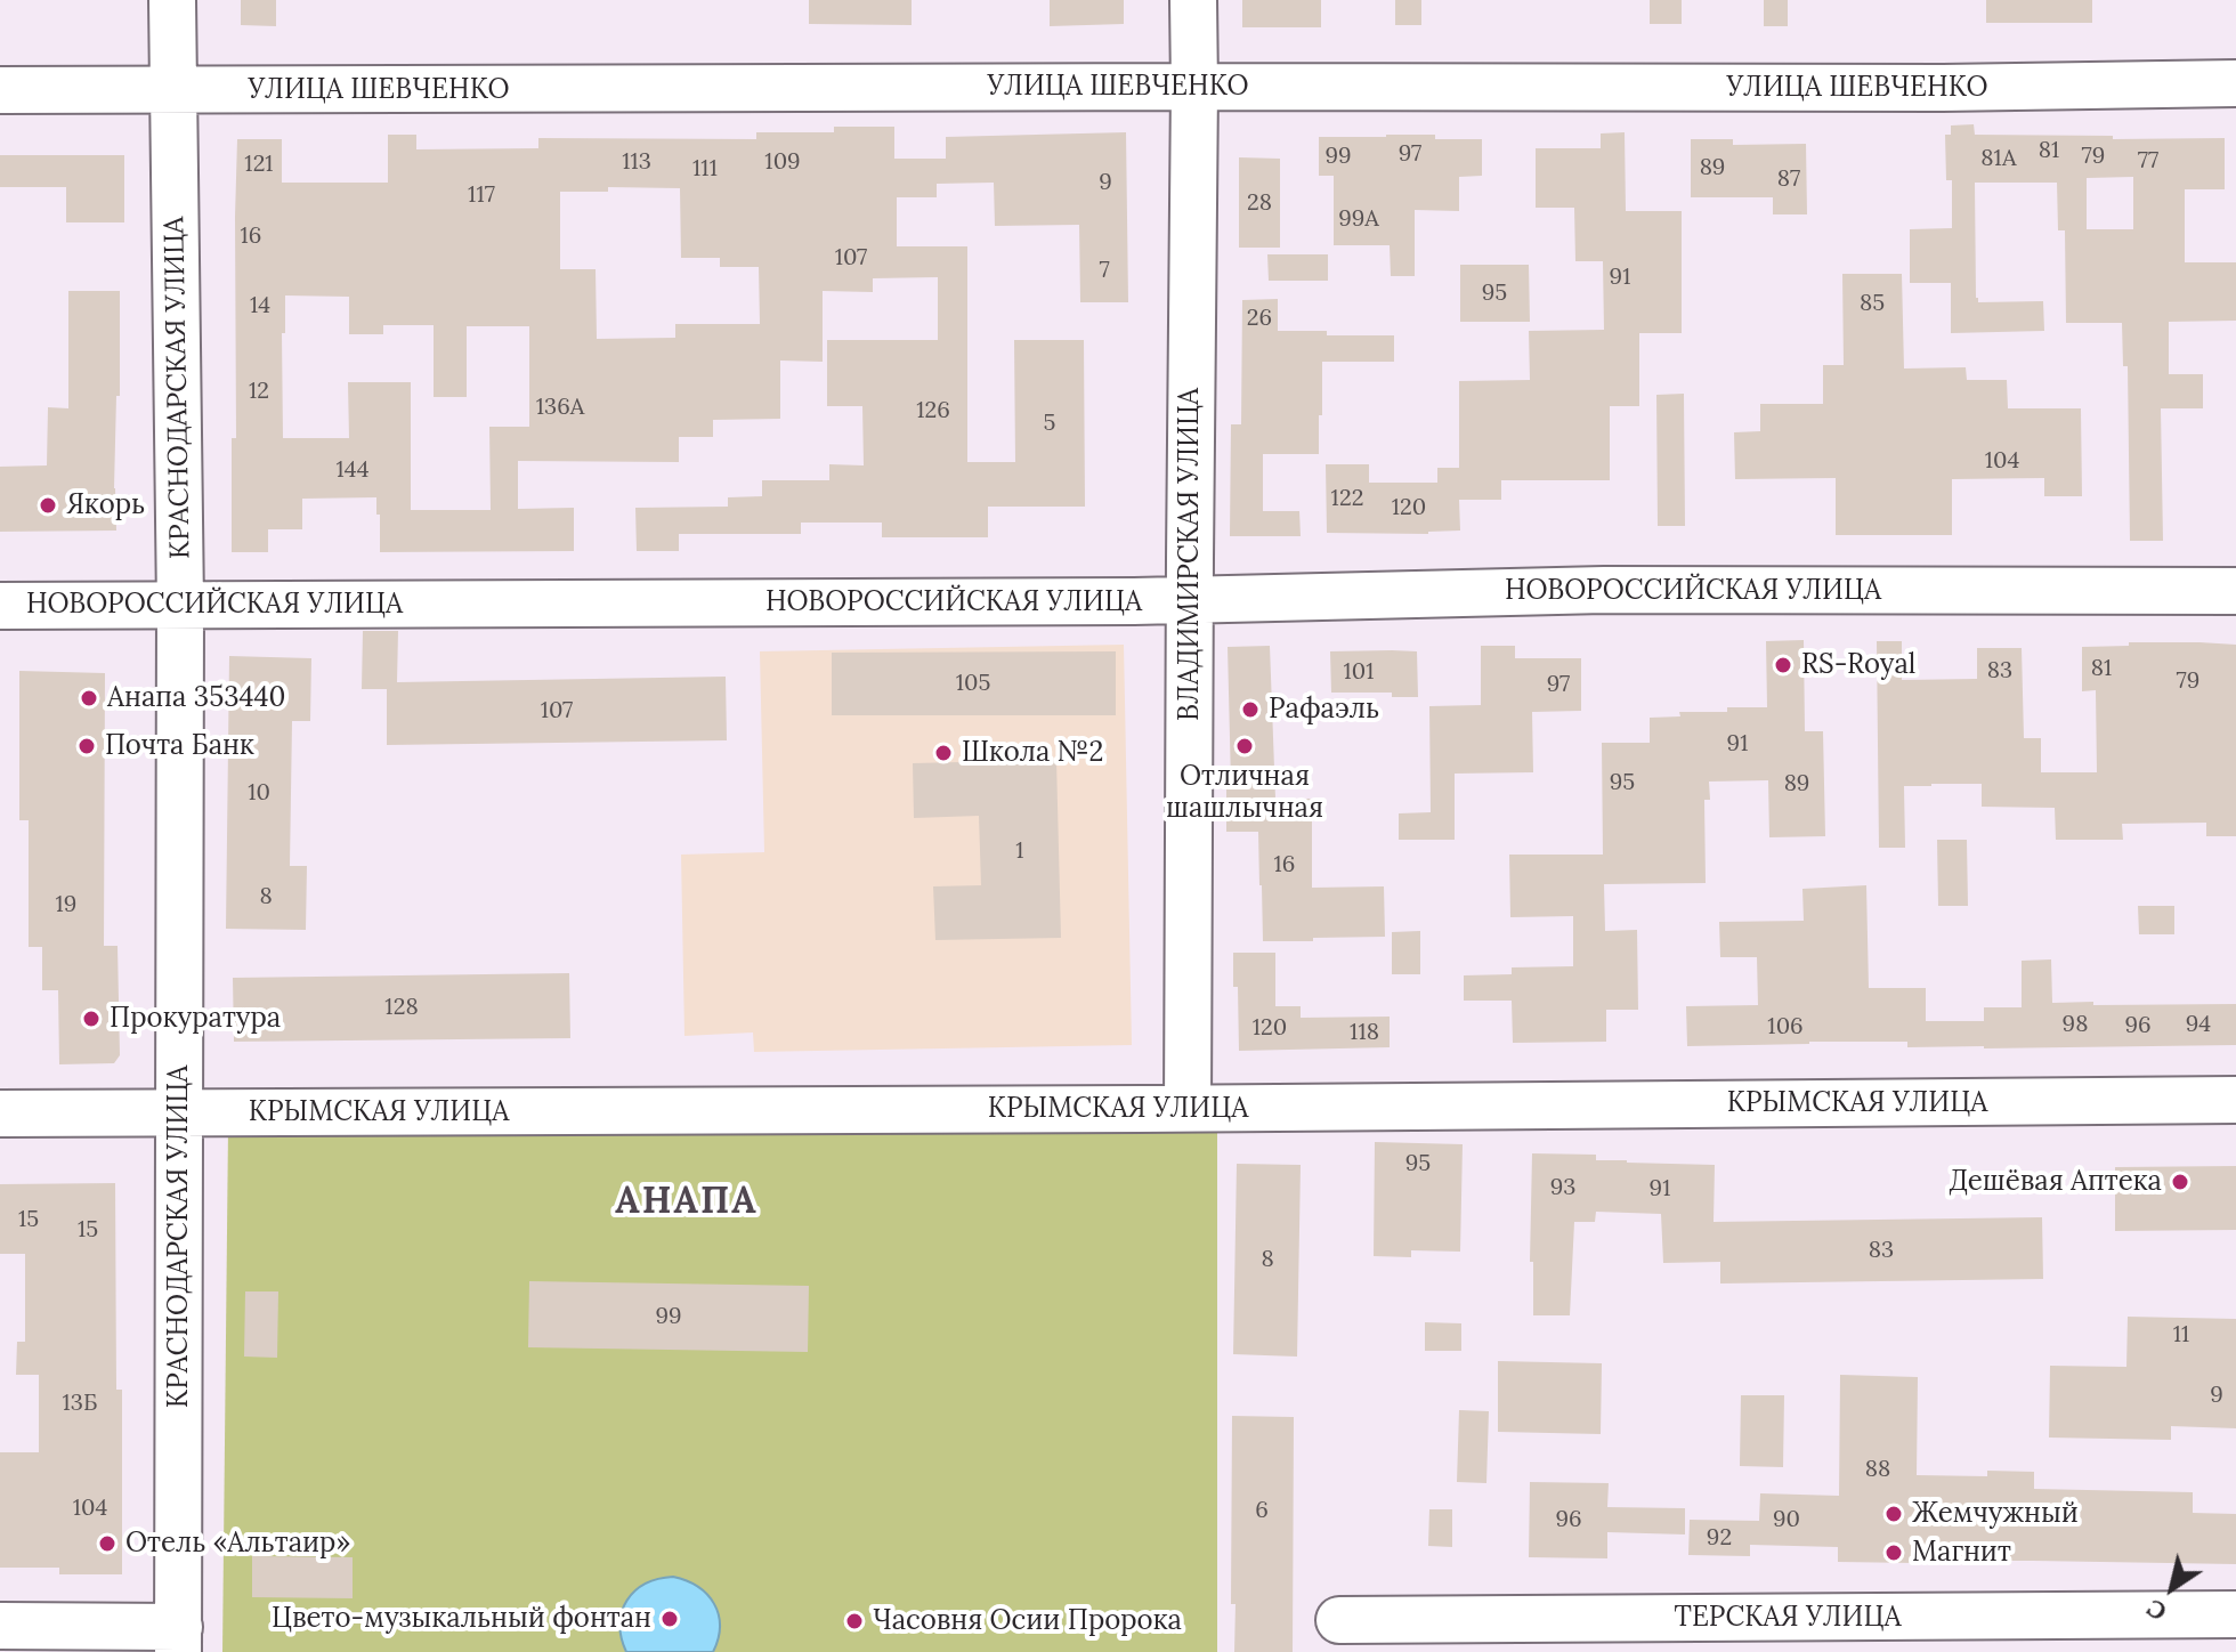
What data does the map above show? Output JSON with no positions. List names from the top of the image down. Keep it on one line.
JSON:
{"streets":{"street":["УЛИЦА ШЕВЧЕНКО","КРАСНОДАРСКАЯ УЛИЦА","ВЛАДИМИРСКАЯ УЛИЦА","НОВОРОССИЙСКАЯ УЛИЦА","КРЫМСКАЯ УЛИЦА","ТЕРСКАЯ УЛИЦА"]},"crossings":[["УЛИЦА ШЕВЧЕНКО","КРАСНОДАРСКАЯ УЛИЦА"],["УЛИЦА ШЕВЧЕНКО","ВЛАДИМИРСКАЯ УЛИЦА"],["КРАСНОДАРСКАЯ УЛИЦА","НОВОРОССИЙСКАЯ УЛИЦА"],["КРАСНОДАРСКАЯ УЛИЦА","КРЫМСКАЯ УЛИЦА"],["ВЛАДИМИРСКАЯ УЛИЦА","НОВОРОССИЙСКАЯ УЛИЦА"],["ВЛАДИМИРСКАЯ УЛИЦА","КРЫМСКАЯ УЛИЦА"]],"districts":["АНАПА"],"places":["Якорь","RS-Royal","Анапа 353440","Рафаэль","Почта Банк","Отличная шашлычная","Школа №2","Прокуратура","Дешёвая Аптека","Жемчужный","Отель «Альтаир»","Магнит","Цвето-музыкальный фонтан","Часовня Осии Пророка"],"house_numbers":["81","97","99","79","81А","77","113","109","121","89","111","87","9","117","28","99А","16","107","7","91","95","85","14","26","12","136А","126","5","104","144","122","120","81","83","101","79","105","97","107","91","95","89","10","1","16","8","19","128","98","94","96","106","120","118","95","93","91","15","15","83","8","99","11","9","13Б","88","104","6","96","90","92"],"north":"bottom left"}
